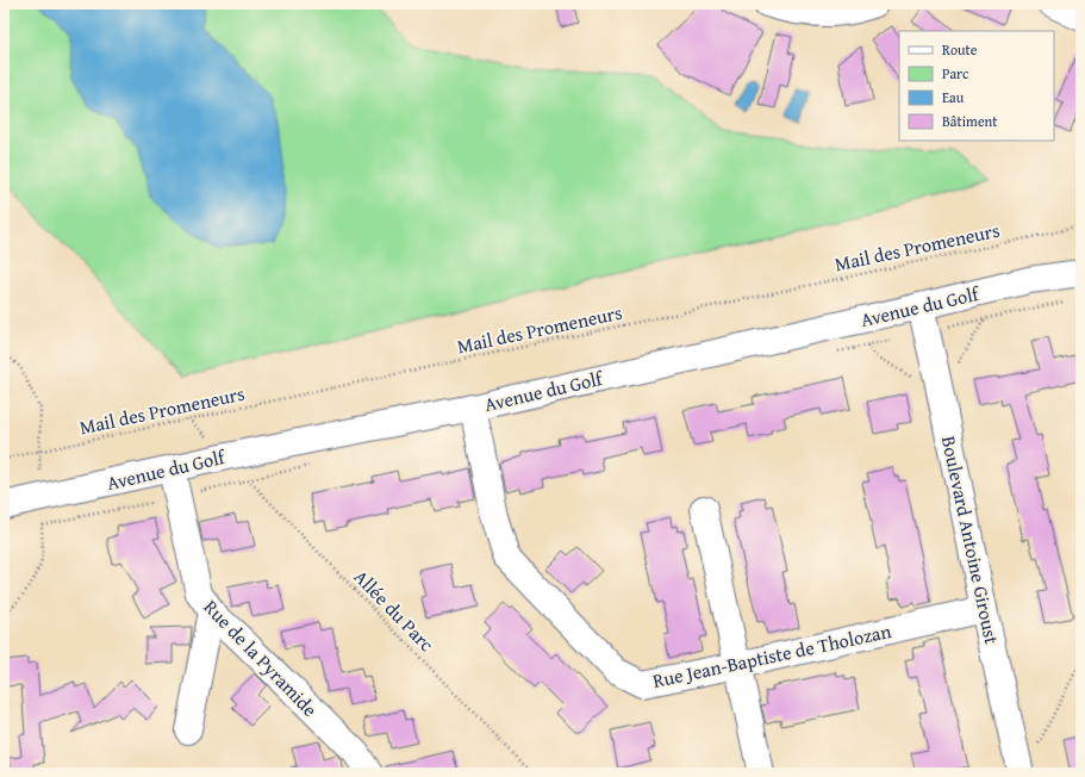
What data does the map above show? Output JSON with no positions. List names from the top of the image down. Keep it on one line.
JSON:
{"streets":{"street":["Avenue du Golf","Boulevard Antoine Giroust","Rue Jean-Baptiste de Tholozan","Rue de la Pyramide"],"path":["Mail des Promeneurs","Allée du Parc"]},"crossings":[["Avenue du Golf","Boulevard Antoine Giroust"],["Avenue du Golf","Rue Jean-Baptiste de Tholozan"],["Avenue du Golf","Rue de la Pyramide"],["Boulevard Antoine Giroust","Rue Jean-Baptiste de Tholozan"]],"legend":["Route","Parc","Eau","Bâtiment"]}
